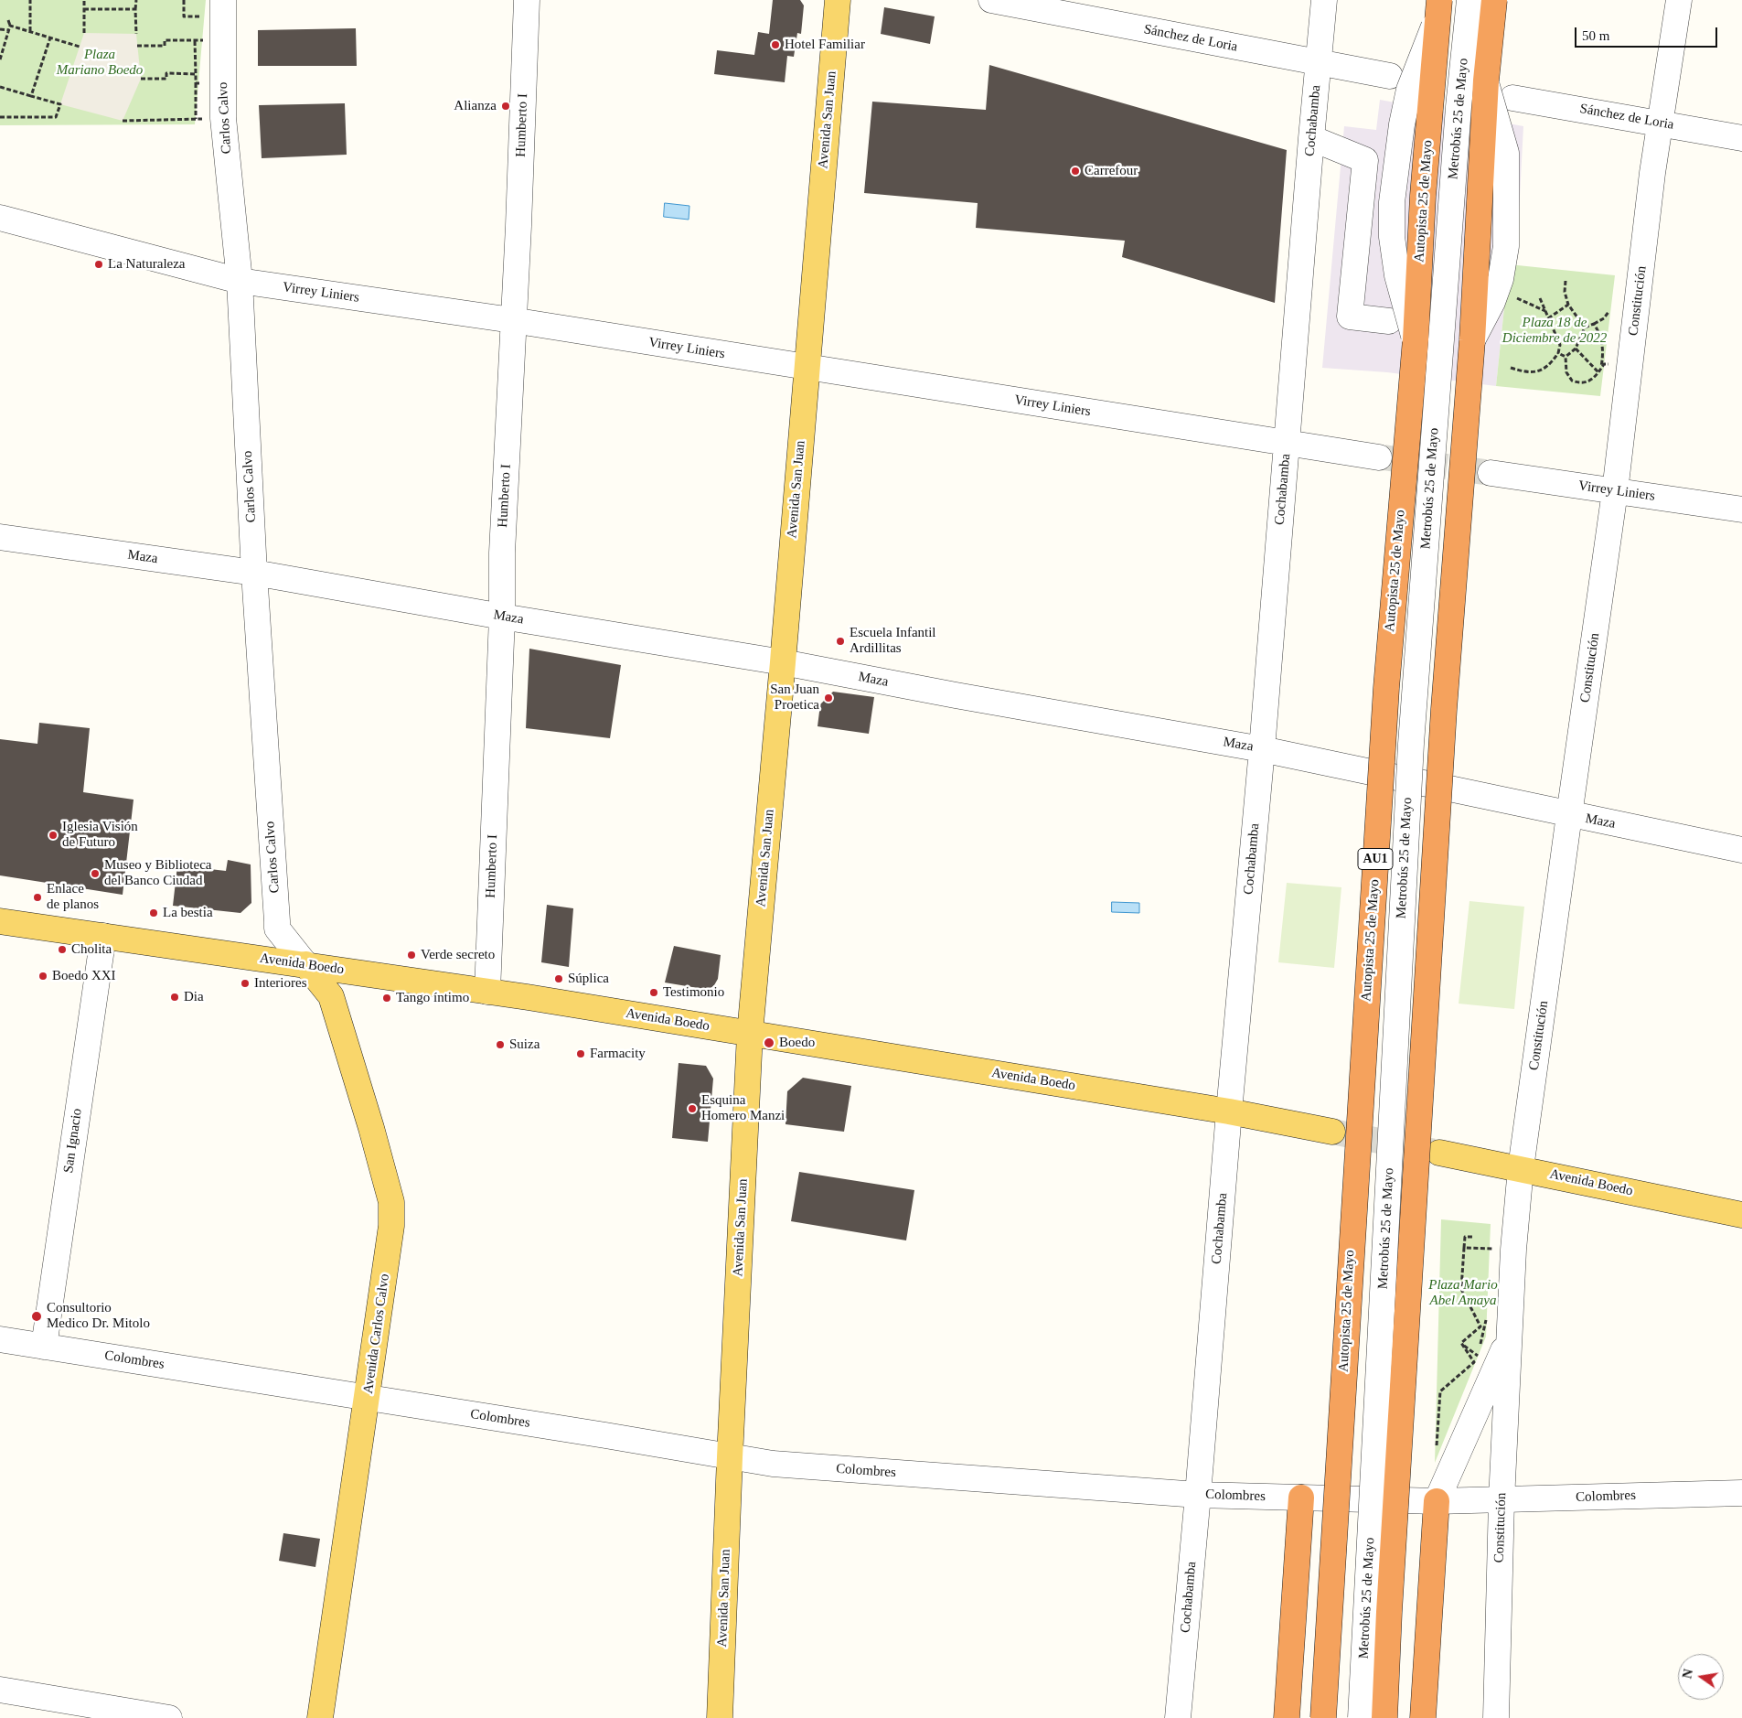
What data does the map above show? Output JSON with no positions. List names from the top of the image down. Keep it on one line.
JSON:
{"streets":{"highway":["Autopista 25 de Mayo","AU1"],"main road":["Avenida San Juan","Avenida Boedo","Avenida Carlos Calvo"],"street":["Sánchez de Loria","Carlos Calvo","Metrobús 25 de Mayo","Cochabamba","Humberto I","Virrey Liniers","Constitución","Maza","San Ignacio","Colombres"]},"crossings":[["Sánchez de Loria","Cochabamba"],["Sánchez de Loria","Constitución"],["Carlos Calvo","Virrey Liniers"],["Carlos Calvo","Maza"],["Carlos Calvo","Avenida Boedo"],["Carlos Calvo","Avenida Carlos Calvo"],["Avenida San Juan","Virrey Liniers"],["Avenida San Juan","Maza"],["Avenida San Juan","Avenida Boedo"],["Avenida San Juan","Colombres"],["Cochabamba","Virrey Liniers"],["Cochabamba","Maza"],["Cochabamba","Avenida Boedo"],["Cochabamba","Colombres"],["Humberto I","Virrey Liniers"],["Humberto I","Maza"],["Humberto I","Avenida Boedo"],["Virrey Liniers","Constitución"],["Constitución","Maza"],["Constitución","Avenida Boedo"],["Constitución","Colombres"],["Avenida Boedo","San Ignacio"],["Avenida Boedo","Avenida Carlos Calvo"],["San Ignacio","Colombres"],["Avenida Carlos Calvo","Colombres"]],"parks":["Plaza Mariano Boedo","Plaza 18 de Diciembre de 2022","Plaza Mario Abel Amaya"],"places":["Hotel Familiar","Alianza","Carrefour","La Naturaleza","Escuela Infantil Ardillitas","San Juan Proetica","Iglesia Visión de Futuro","Museo y Biblioteca del Banco Ciudad","Enlace de planos","La bestia","Cholita","Verde secreto","Boedo XXI","Súplica","Interiores","Testimonio","Dia","Tango íntimo","Boedo","Suiza","Farmacity","Esquina Homero Manzi","Consultorio Medico Dr. Mitolo"],"scale_bar":"50 m","north":"left"}
